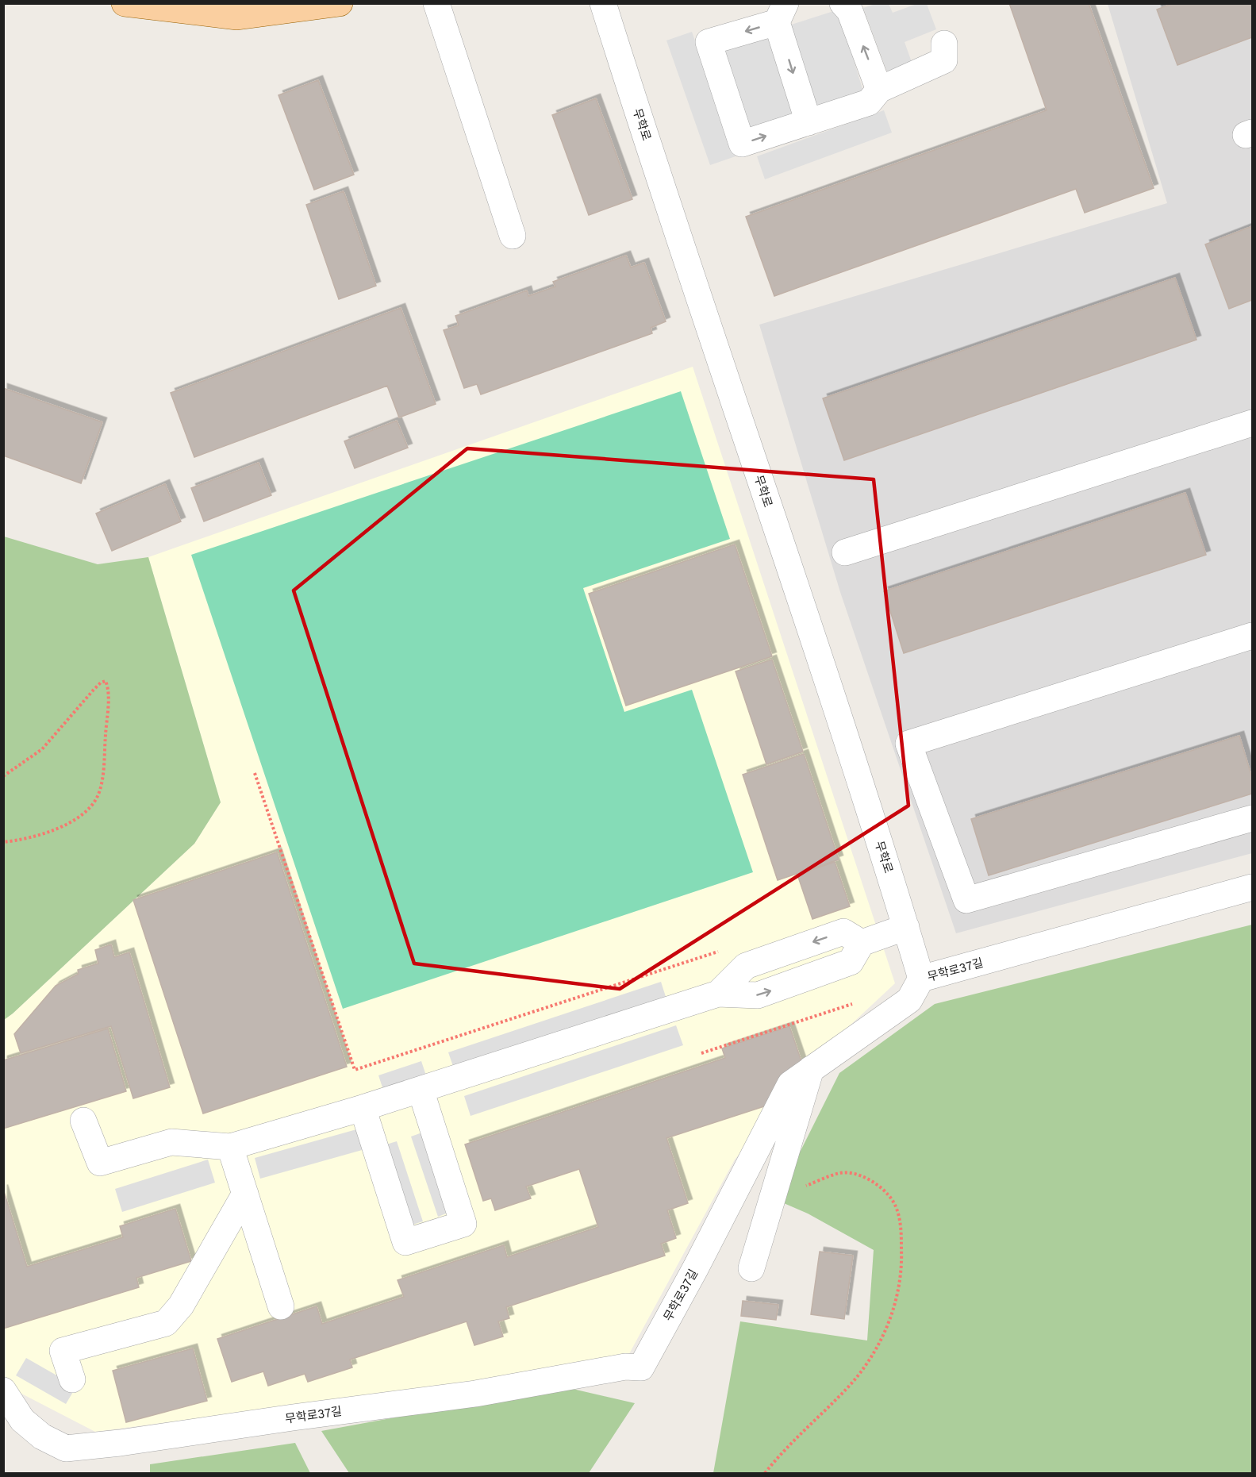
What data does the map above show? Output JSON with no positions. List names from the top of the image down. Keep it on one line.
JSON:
{"streets":{"street":["무학로","무학로37길"]},"crossings":[["무학로","무학로37길"]]}
